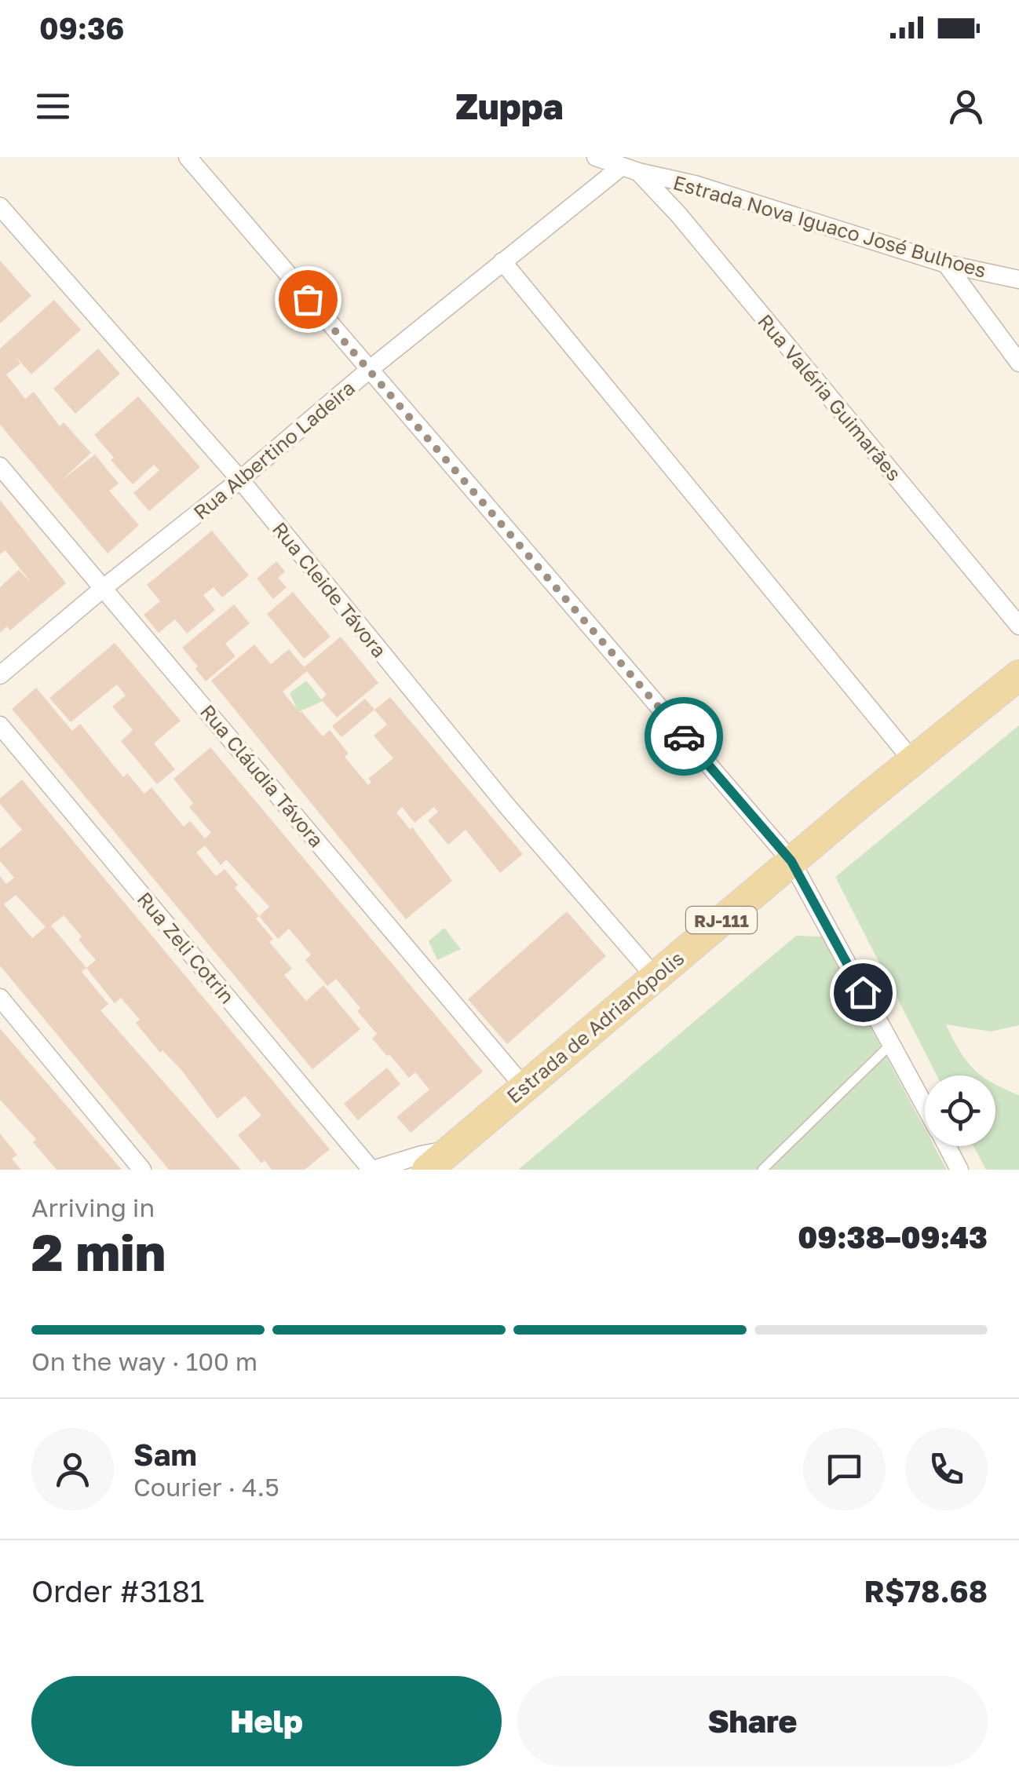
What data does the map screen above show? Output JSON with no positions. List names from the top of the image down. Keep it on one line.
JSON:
{"streets":{"main road":["RJ-111","Estrada de Adrianópolis"],"street":["Estrada Nova Iguaco José Bulhoes","Rua Valéria Guimarães","Rua Albertino Ladeira","Rua Cleide Távora","Rua Cláudia Távora","Rua Zeli Cotrin"]},"crossings":[["Estrada Nova Iguaco José Bulhoes","Rua Valéria Guimarães"],["Estrada Nova Iguaco José Bulhoes","Rua Albertino Ladeira"],["Rua Valéria Guimarães","Rua Albertino Ladeira"],["Rua Albertino Ladeira","Rua Cleide Távora"],["Rua Albertino Ladeira","Rua Cláudia Távora"],["Rua Cleide Távora","Estrada de Adrianópolis"],["Rua Cláudia Távora","Estrada de Adrianópolis"],["Rua Zeli Cotrin","Estrada de Adrianópolis"]],"page":{"status":"09:36","header":"Zuppa","heading":["2 min","Arriving in","09:38–09:43"],"panel":["Sam","Courier · 4.5","Order #3181","R$78.68"],"bar":"On the way · 100 m","buttons":["Help","Share"]}}
